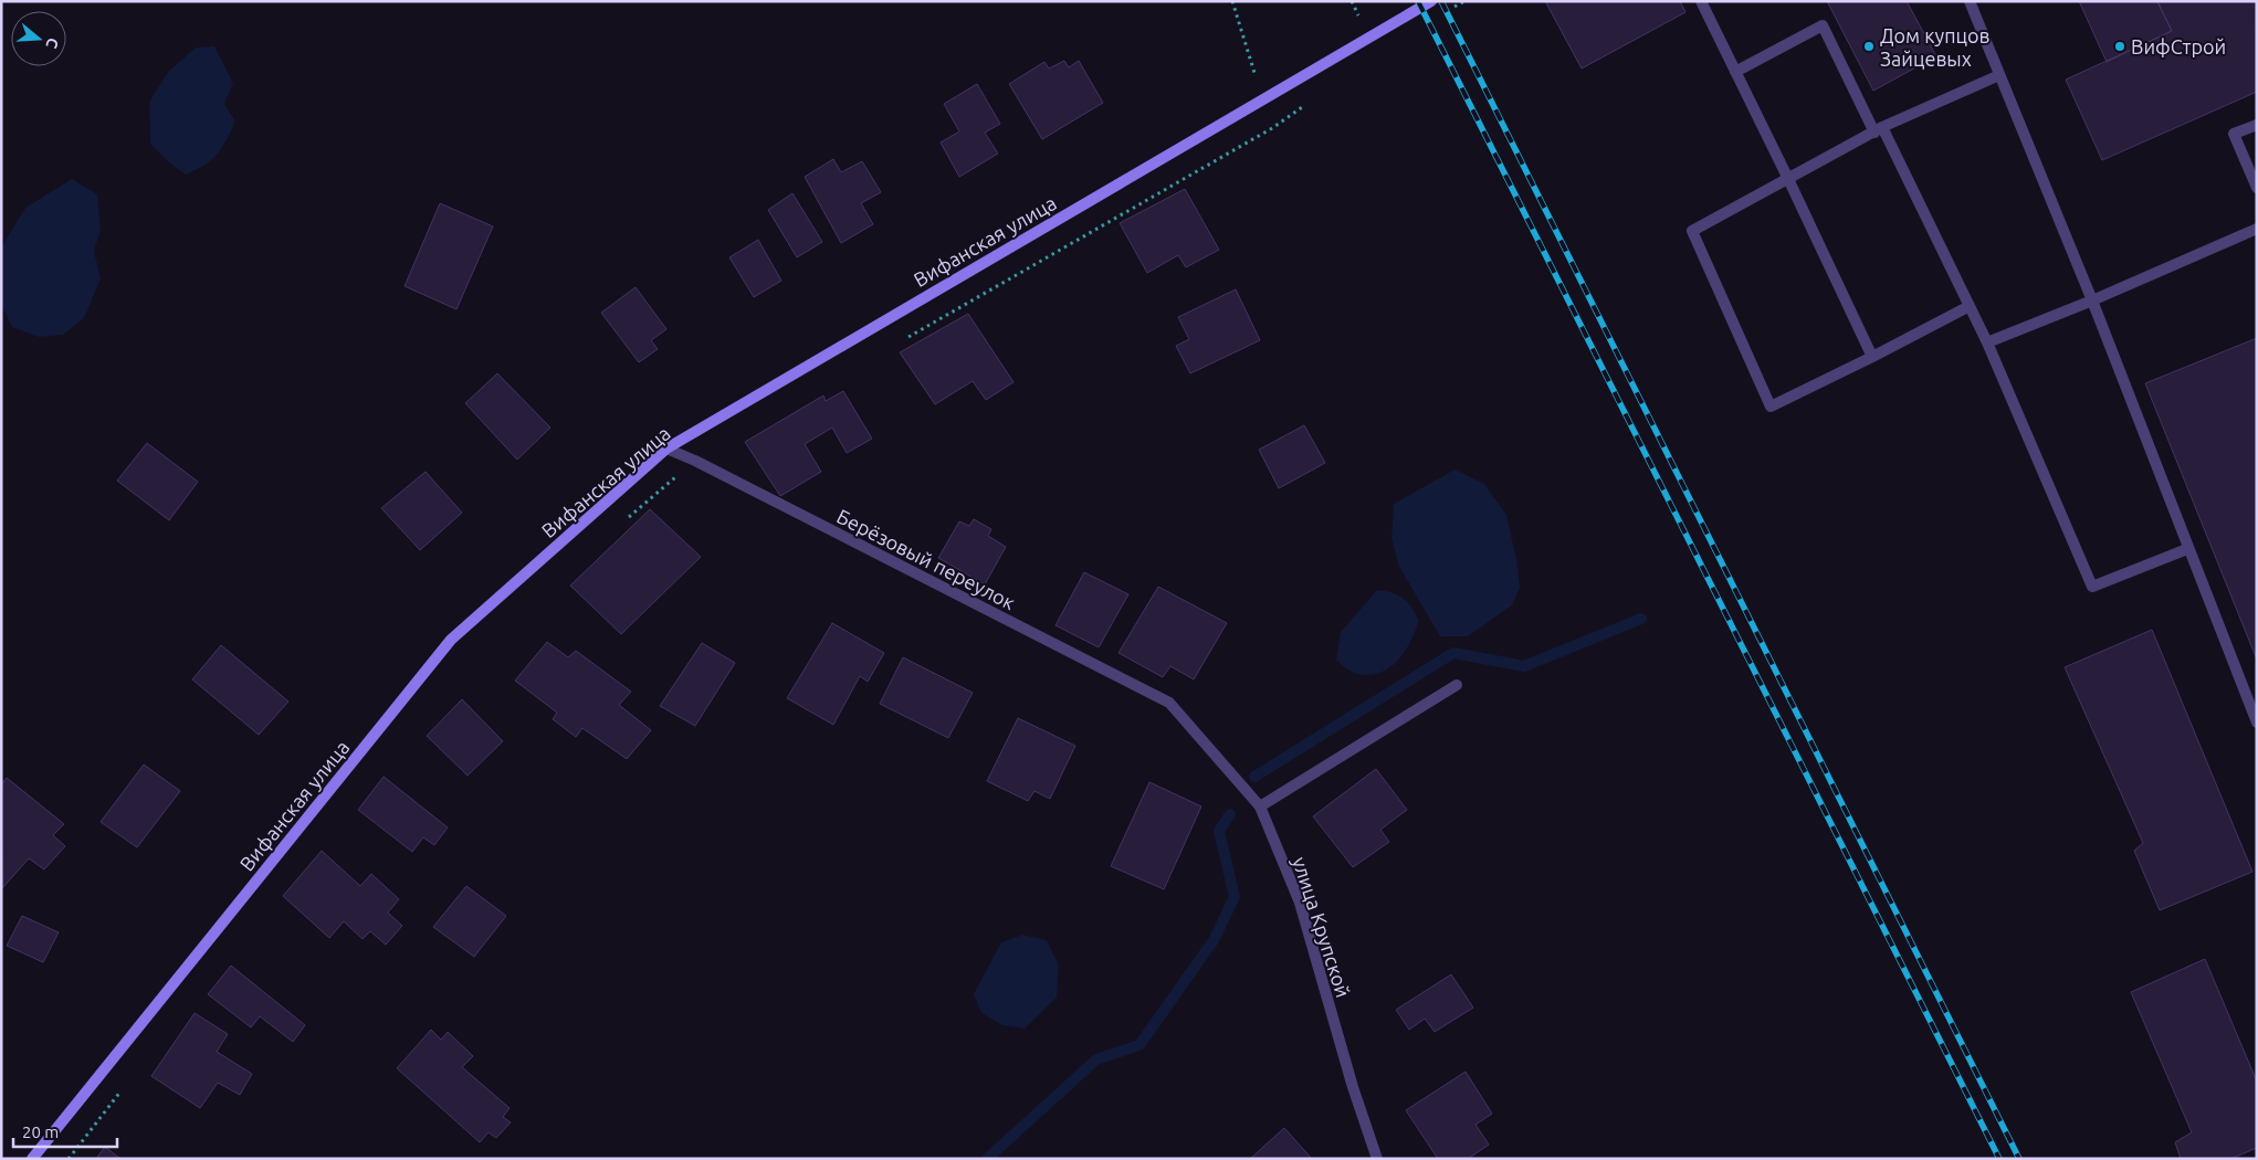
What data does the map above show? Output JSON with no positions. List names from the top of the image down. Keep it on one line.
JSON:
{"streets":{"main road":["Вифанская улица"],"street":["Берёзовый переулок","улица Крупской"]},"crossings":[["Вифанская улица","Берёзовый переулок"],["Берёзовый переулок","улица Крупской"]],"places":["Дом купцов Зайцевых","ВифСтрой"],"scale_bar":"20 m","north":"right"}
